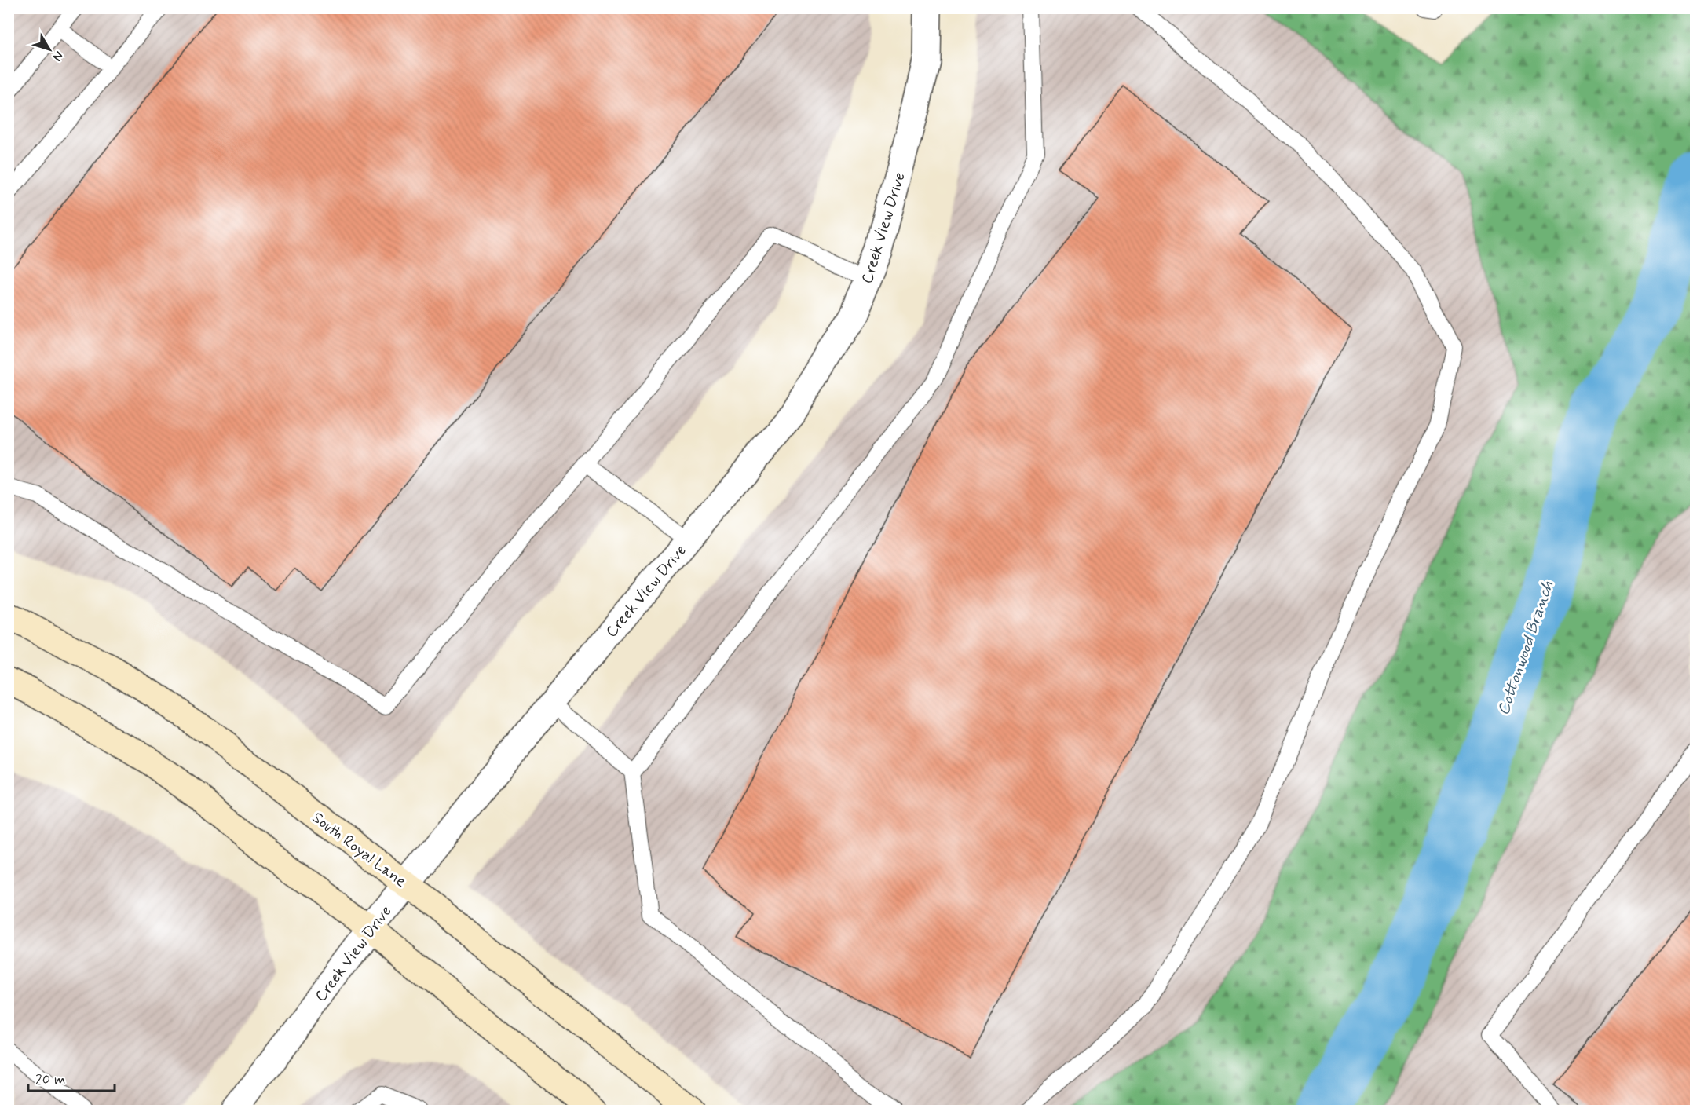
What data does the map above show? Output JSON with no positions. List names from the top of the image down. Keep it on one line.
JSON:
{"streets":{"main road":["South Royal Lane"],"street":["Creek View Drive"]},"crossings":[["Creek View Drive","South Royal Lane"]],"water":["Cottonwood Branch"],"scale_bar":"20 m","north":"bottom right"}
